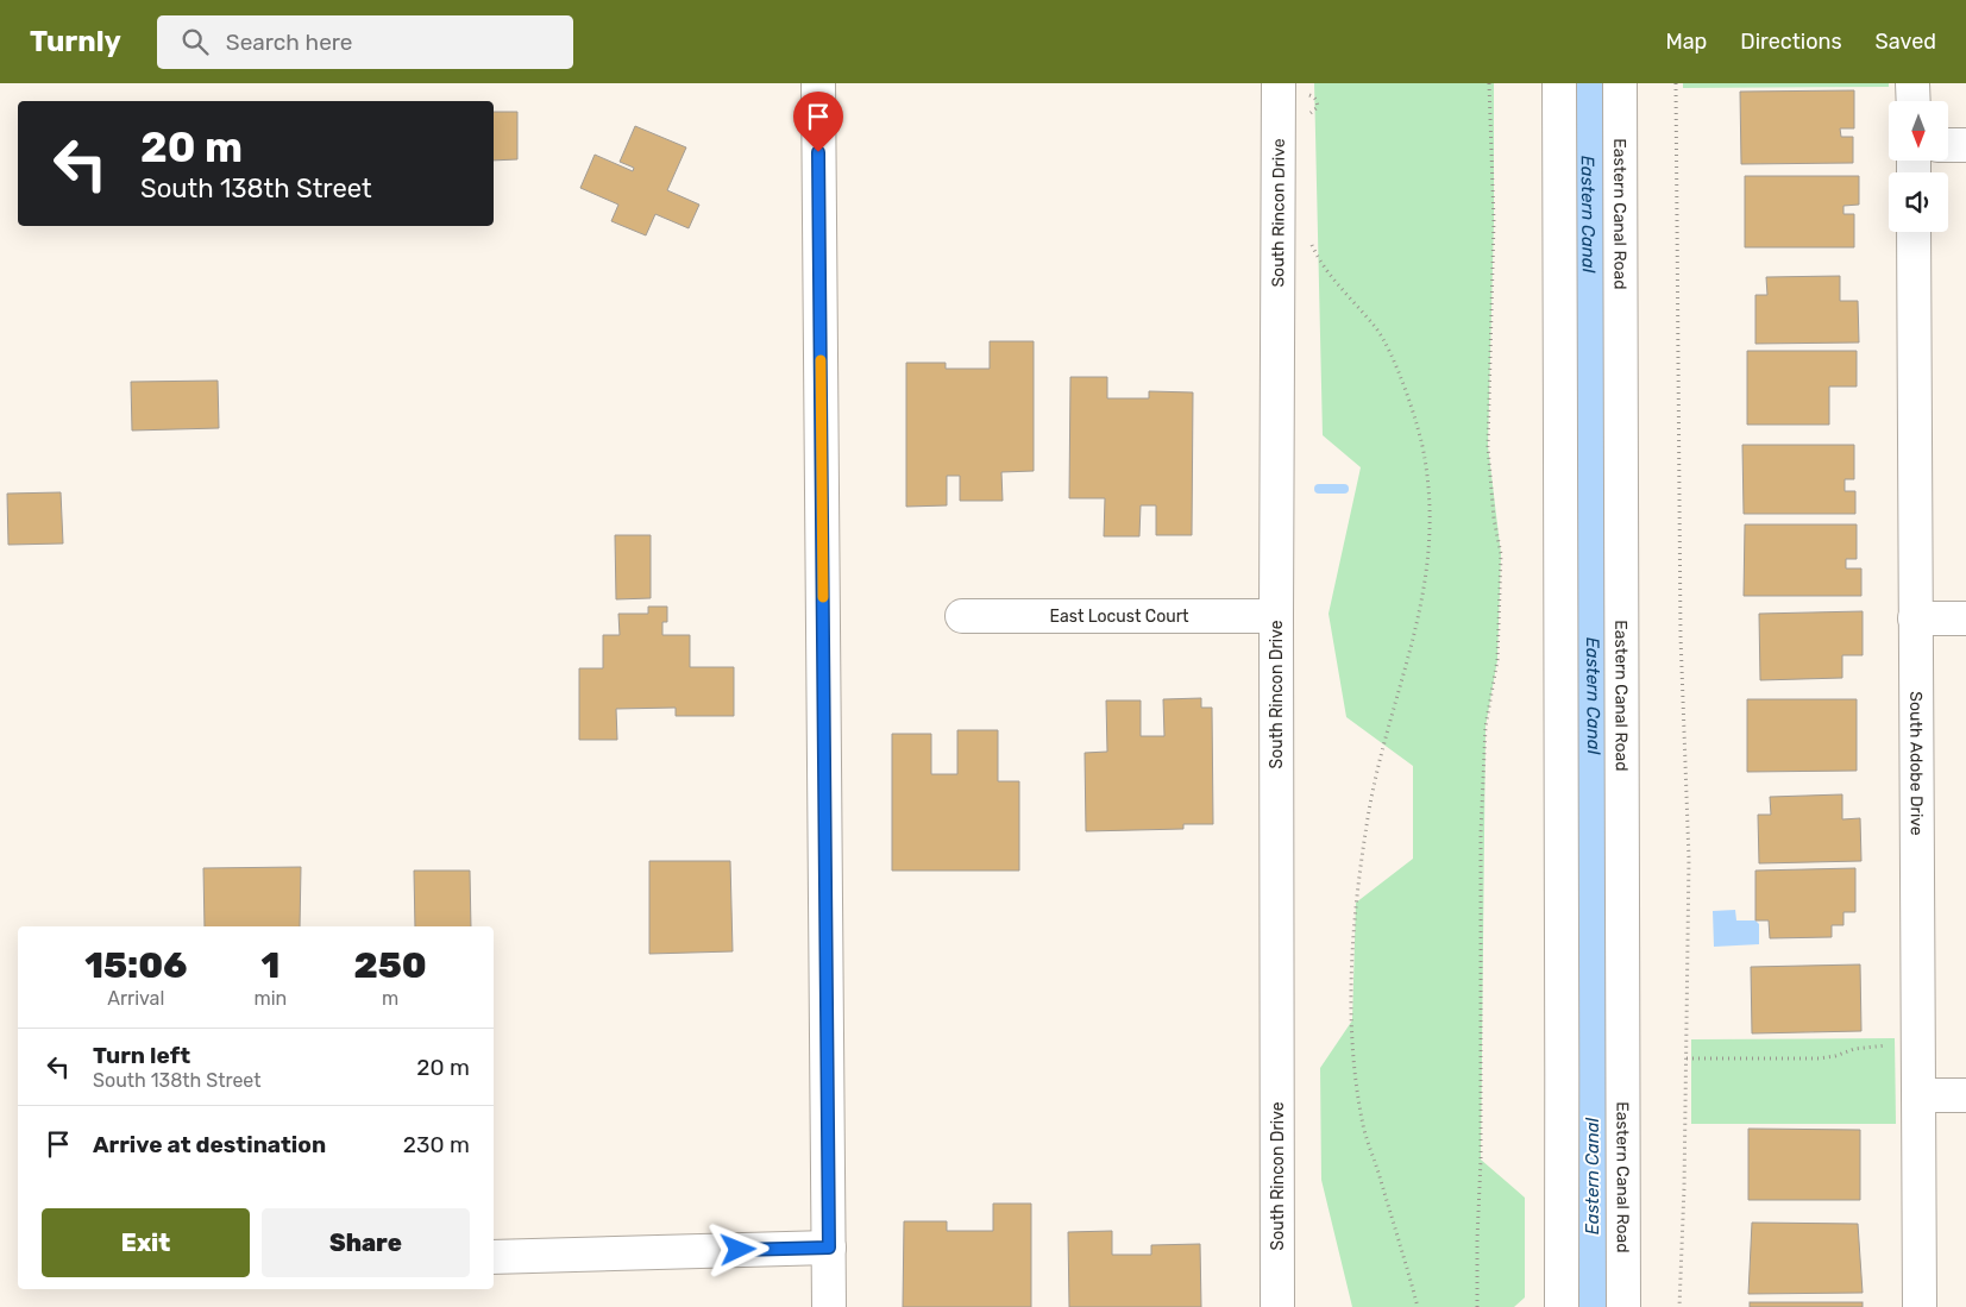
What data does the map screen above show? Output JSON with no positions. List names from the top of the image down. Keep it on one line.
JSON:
{"streets":{"street":["South Rincon Drive","Eastern Canal Road","East Locust Court","South Adobe Drive"]},"crossings":[["South Rincon Drive","East Locust Court"]],"water":["Eastern Canal"],"north":"bottom","page":{"header":"Turnly","search":"Search here","nav":["Map","Directions","Saved"],"turn":["20 m","South 138th Street"],"eta":["15:06","Arrival","1","min","250","m"],"list":[{"name":"Turn left","note":"South 138th Street","value":"20 m"},{"name":"Arrive at destination","value":"230 m"}],"buttons":["Exit","Share"]}}
